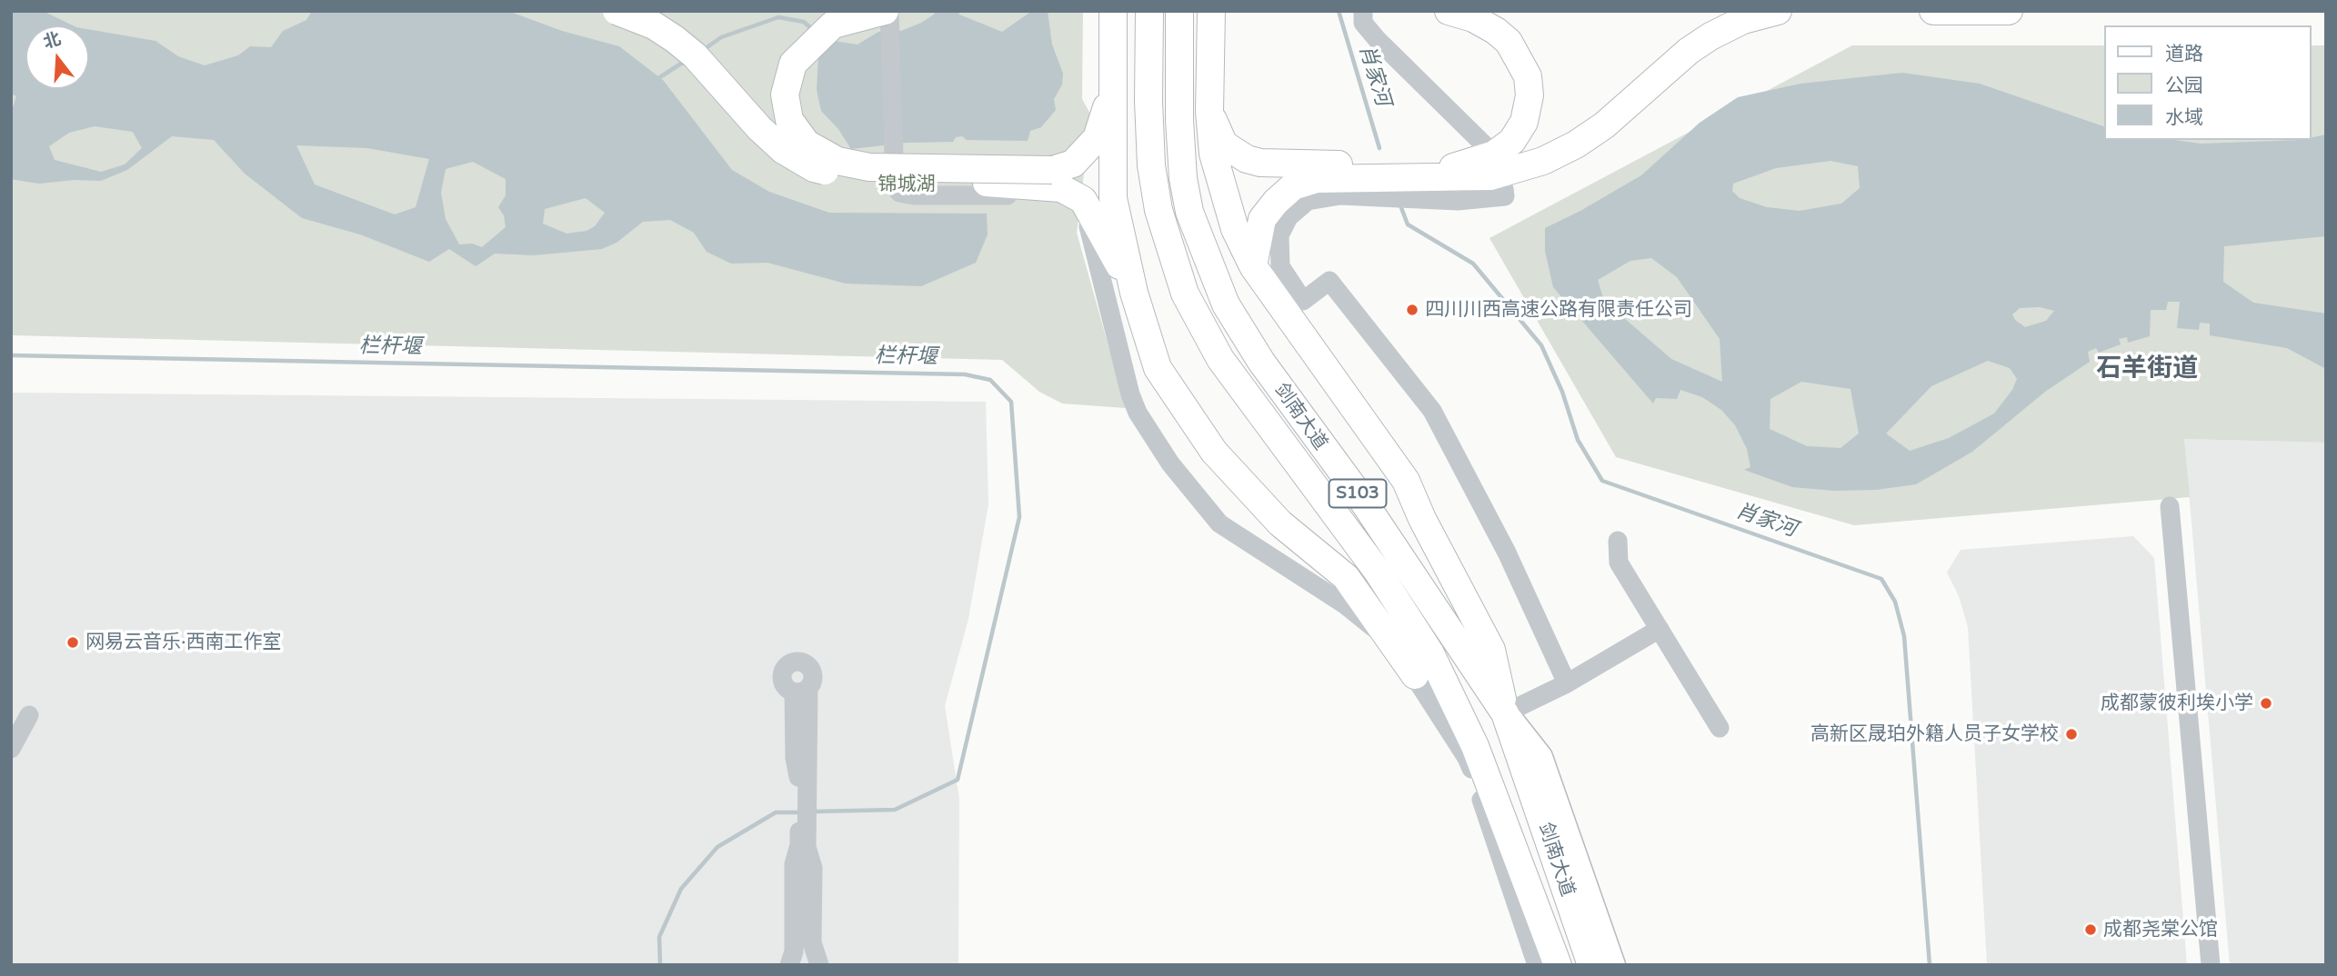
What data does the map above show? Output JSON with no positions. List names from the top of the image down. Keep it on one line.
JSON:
{"streets":{"highway":["剑南大道","S103"]},"districts":["石羊街道"],"water":["肖家河","栏杆堰"],"parks":["锦城湖"],"places":["四川川西高速公路有限责任公司","网易云音乐·西南工作室","成都蒙彼利埃小学","高新区晟珀外籍人员子女学校","成都尧棠公馆"],"legend":["道路","公园","水域"],"north":"top"}
